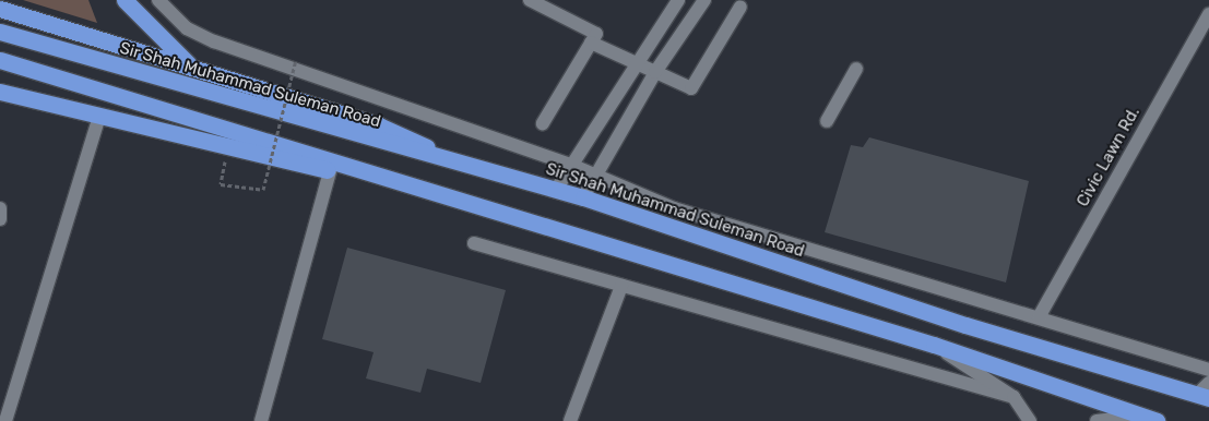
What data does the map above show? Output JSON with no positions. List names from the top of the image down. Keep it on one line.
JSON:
{"streets":{"highway":["Sir Shah Muhammad Suleman Road"],"street":["Civic Lawn Rd."]}}
